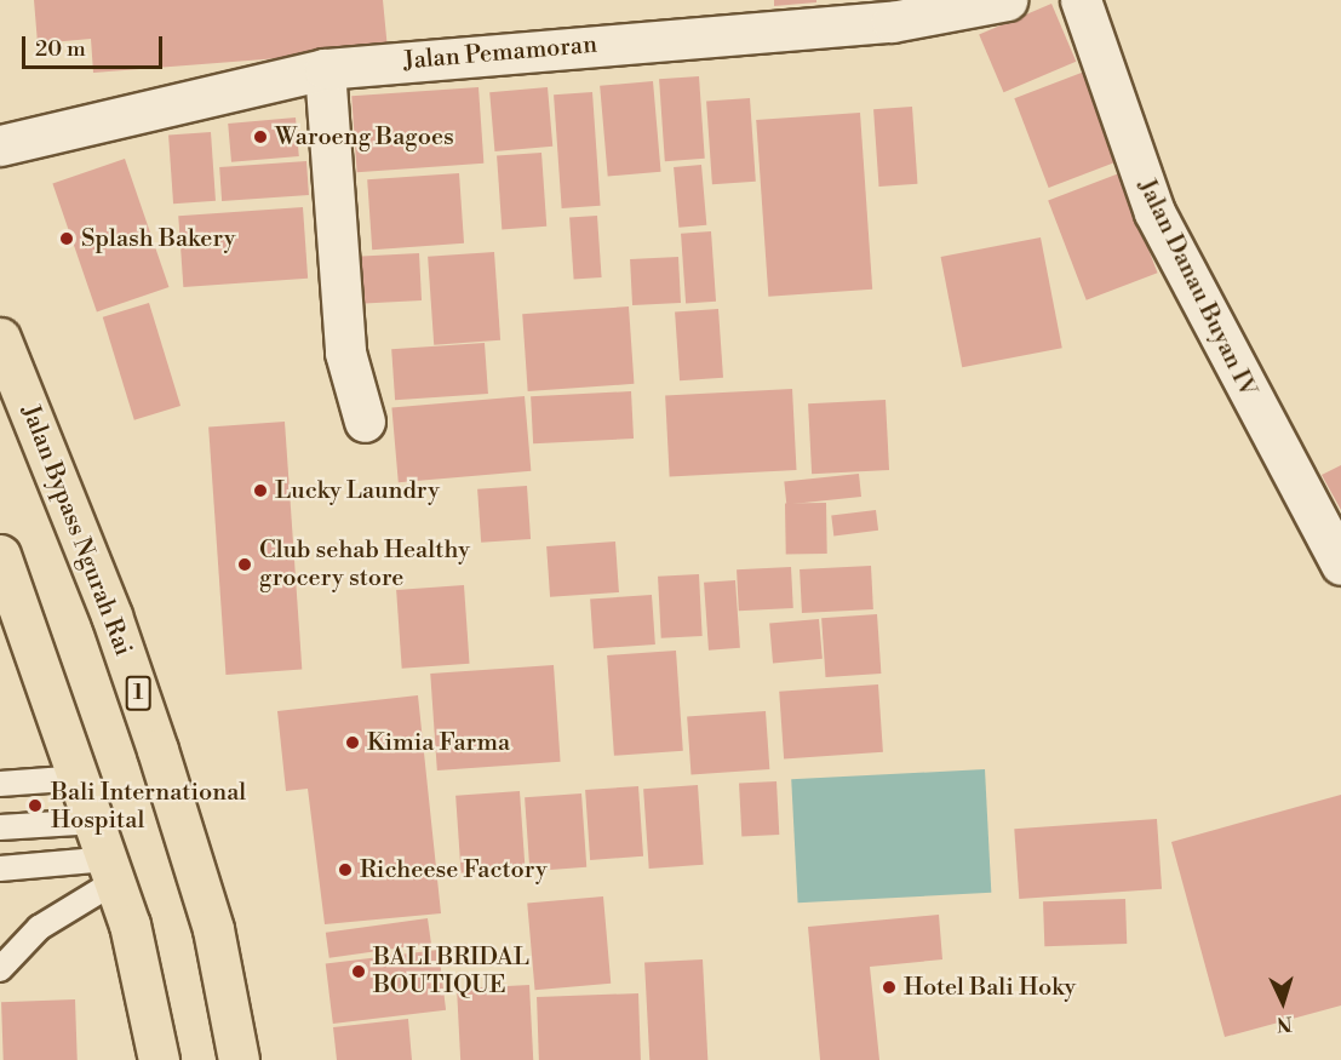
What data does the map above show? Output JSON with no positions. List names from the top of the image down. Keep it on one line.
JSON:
{"streets":{"highway":["Jalan Bypass Ngurah Rai","1"],"street":["Jalan Pemamoran","Jalan Danau Buyan IV"]},"places":["Waroeng Bagoes","Splash Bakery","Lucky Laundry","Club sehab Healthy grocery store","Kimia Farma","Bali International Hospital","Richeese Factory","BALI BRIDAL BOUTIQUE","Hotel Bali Hoky"],"scale_bar":"20 m","north":"bottom"}
